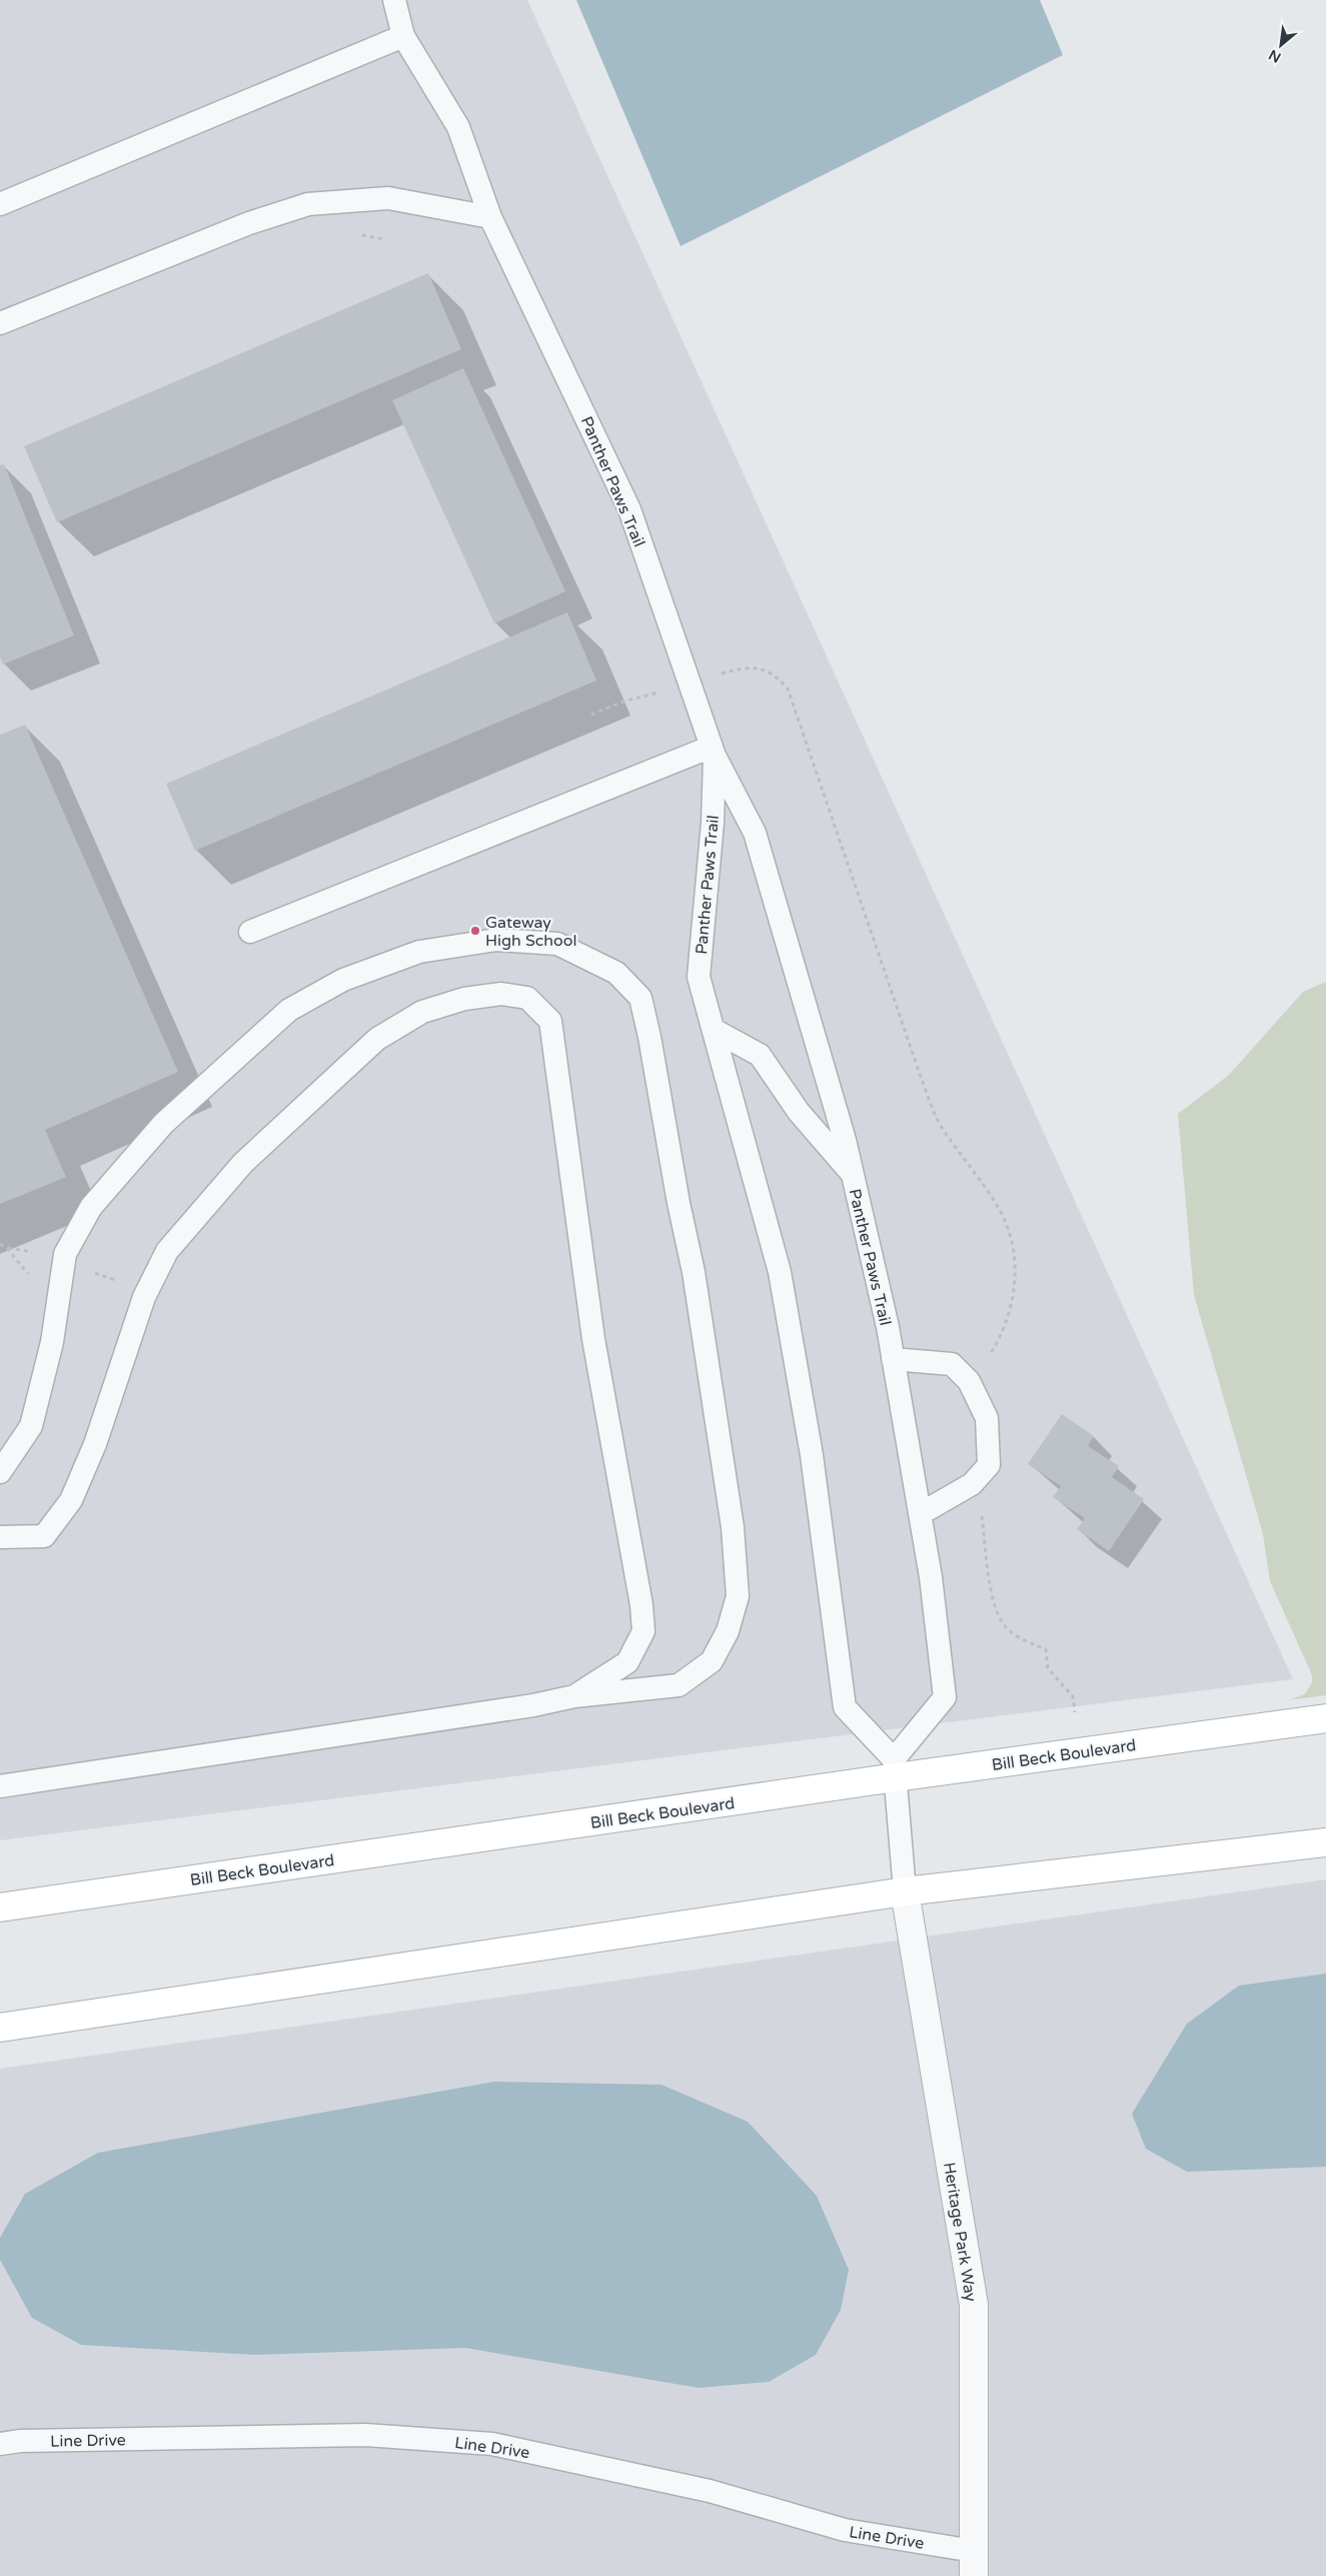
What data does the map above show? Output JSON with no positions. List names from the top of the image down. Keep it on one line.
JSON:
{"streets":{"street":["Bill Beck Boulevard","Heritage Park Way"],"lane":["Panther Paws Trail","Line Drive"]},"crossings":[["Panther Paws Trail","Bill Beck Boulevard"],["Heritage Park Way","Line Drive"]],"places":["Gateway High School"],"north":"bottom left"}
